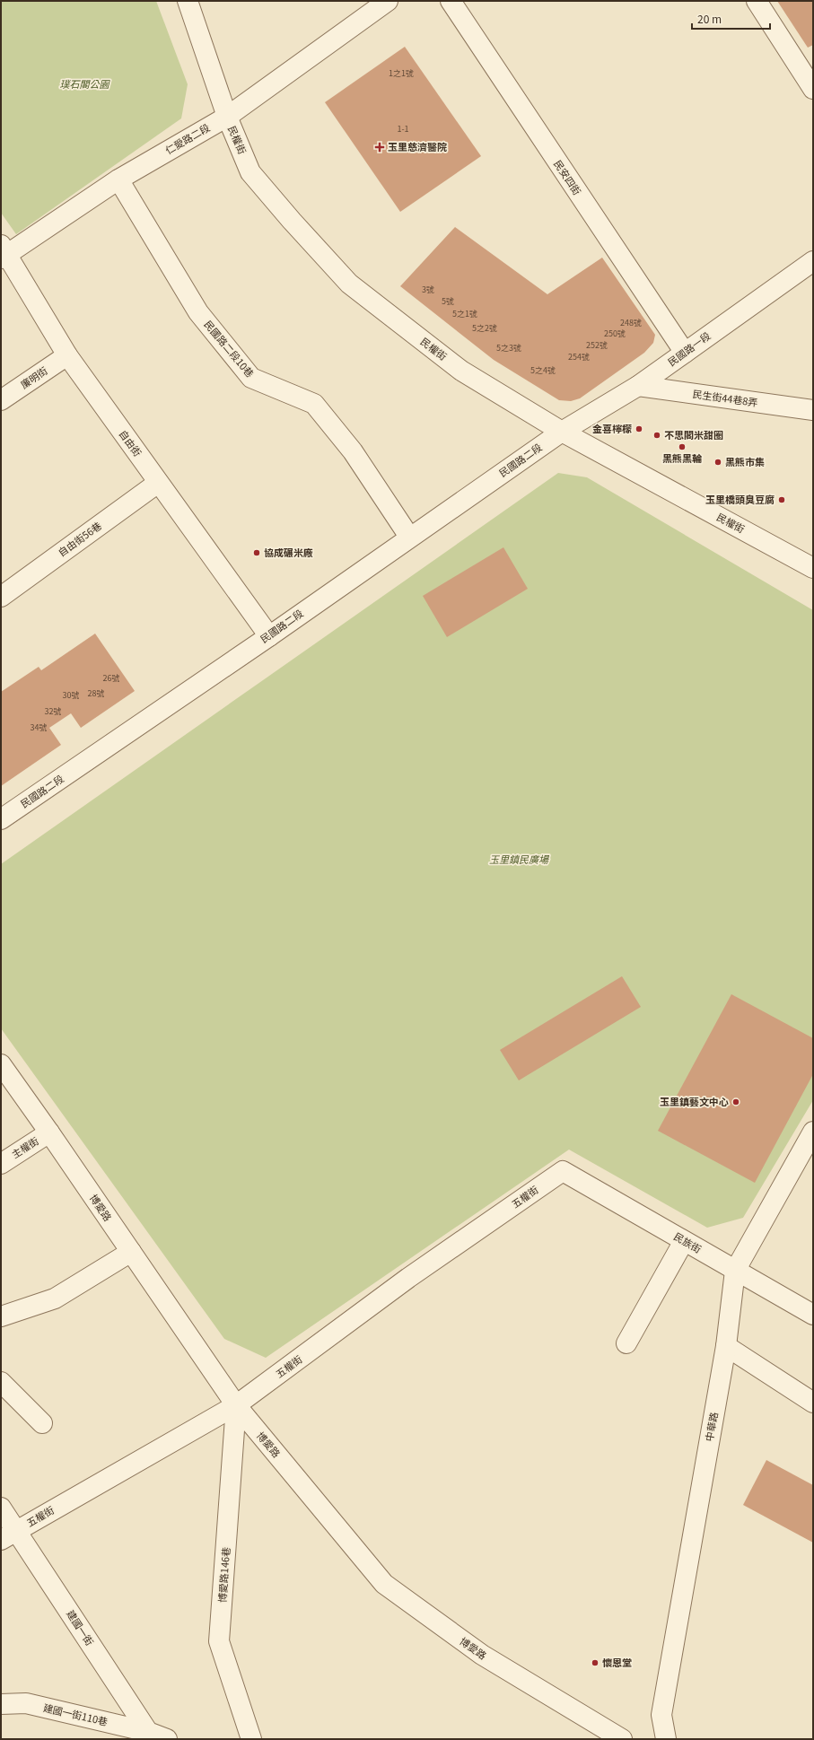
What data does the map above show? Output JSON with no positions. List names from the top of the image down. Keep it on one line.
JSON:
{"streets":{"street":["仁愛路二段","民權街","民安四街","民國路二段10巷","民國路一段","廉明街","民生街44巷8弄","自由街","民國路二段","自由街56巷","主權街","五權街","博愛路","民族街","中華路","博愛路146巷","建國一街","建國一街110巷"]},"crossings":[["仁愛路二段","民權街"],["仁愛路二段","民國路二段10巷"],["仁愛路二段","自由街"],["民權街","民國路一段"],["民權街","民國路二段"],["民安四街","民國路一段"],["民國路二段10巷","民國路二段"],["民國路一段","民生街44巷8弄"],["民國路一段","民國路二段"],["廉明街","自由街"],["自由街","民國路二段"],["自由街","自由街56巷"],["主權街","博愛路"],["五權街","博愛路"],["五權街","民族街"],["五權街","博愛路146巷"],["五權街","建國一街"],["博愛路","博愛路146巷"],["民族街","中華路"],["建國一街","建國一街110巷"]],"parks":["璞石閣公園","玉里鎮民廣場"],"places":{"health":["玉里慈濟醫院"],"other":["金喜檸檬","不思閣米甜圈","黑熊黑輪","黑熊市集","玉里橋頭臭豆腐","協成碾米廠","玉里鎮藝文中心","懷恩堂"]},"house_numbers":["1之1號","1-1","3號","5號","5之1號","248號","5之2號","250號","252號","5之3號","254號","5之4號","26號","28號","30號","32號","34號"],"scale_bar":"20 m"}
